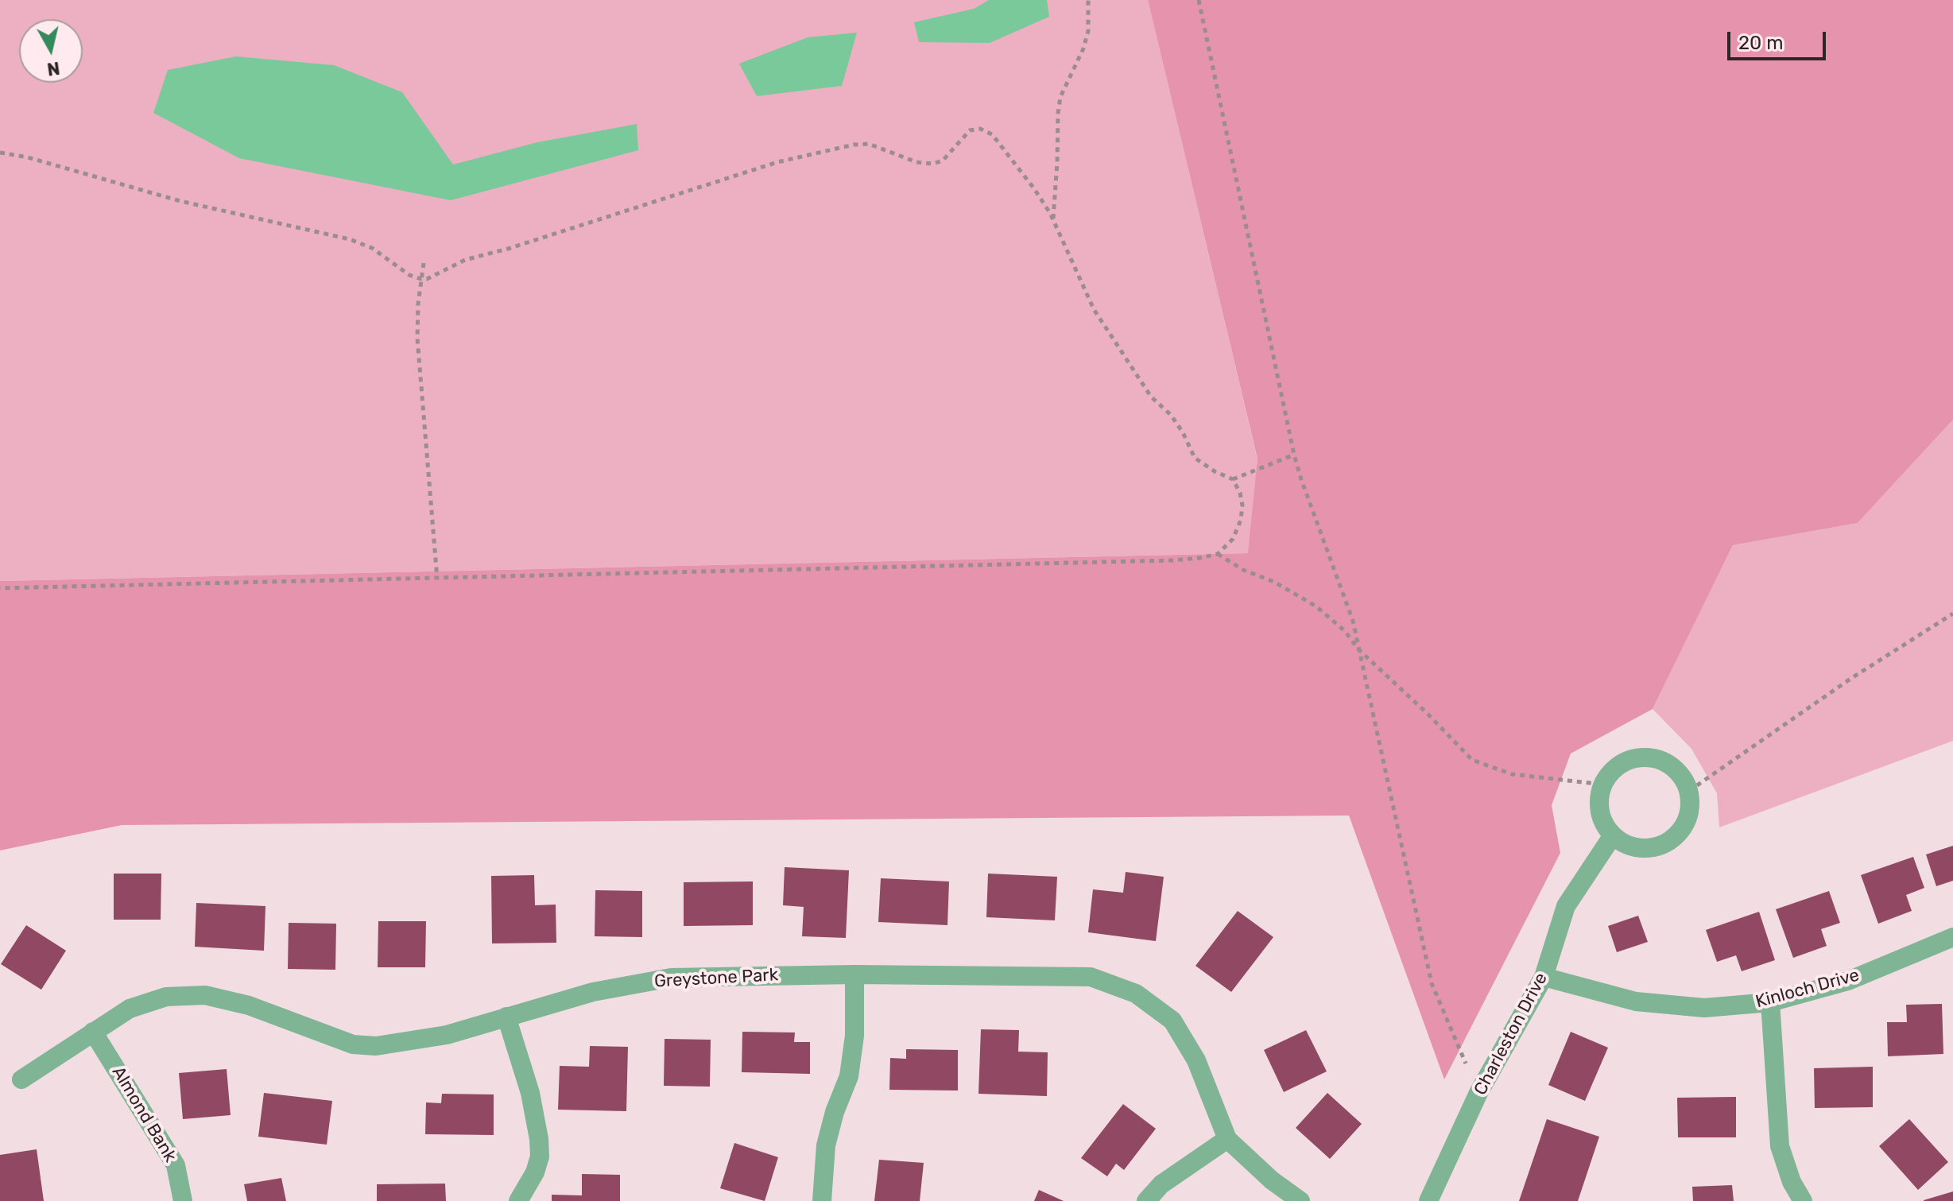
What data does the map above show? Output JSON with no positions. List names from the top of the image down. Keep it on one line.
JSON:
{"streets":{"street":["Greystone Park","Kinloch Drive","Charleston Drive","Almond Bank"]},"crossings":[["Greystone Park","Almond Bank"],["Kinloch Drive","Charleston Drive"]],"scale_bar":"20 m","north":"bottom"}
